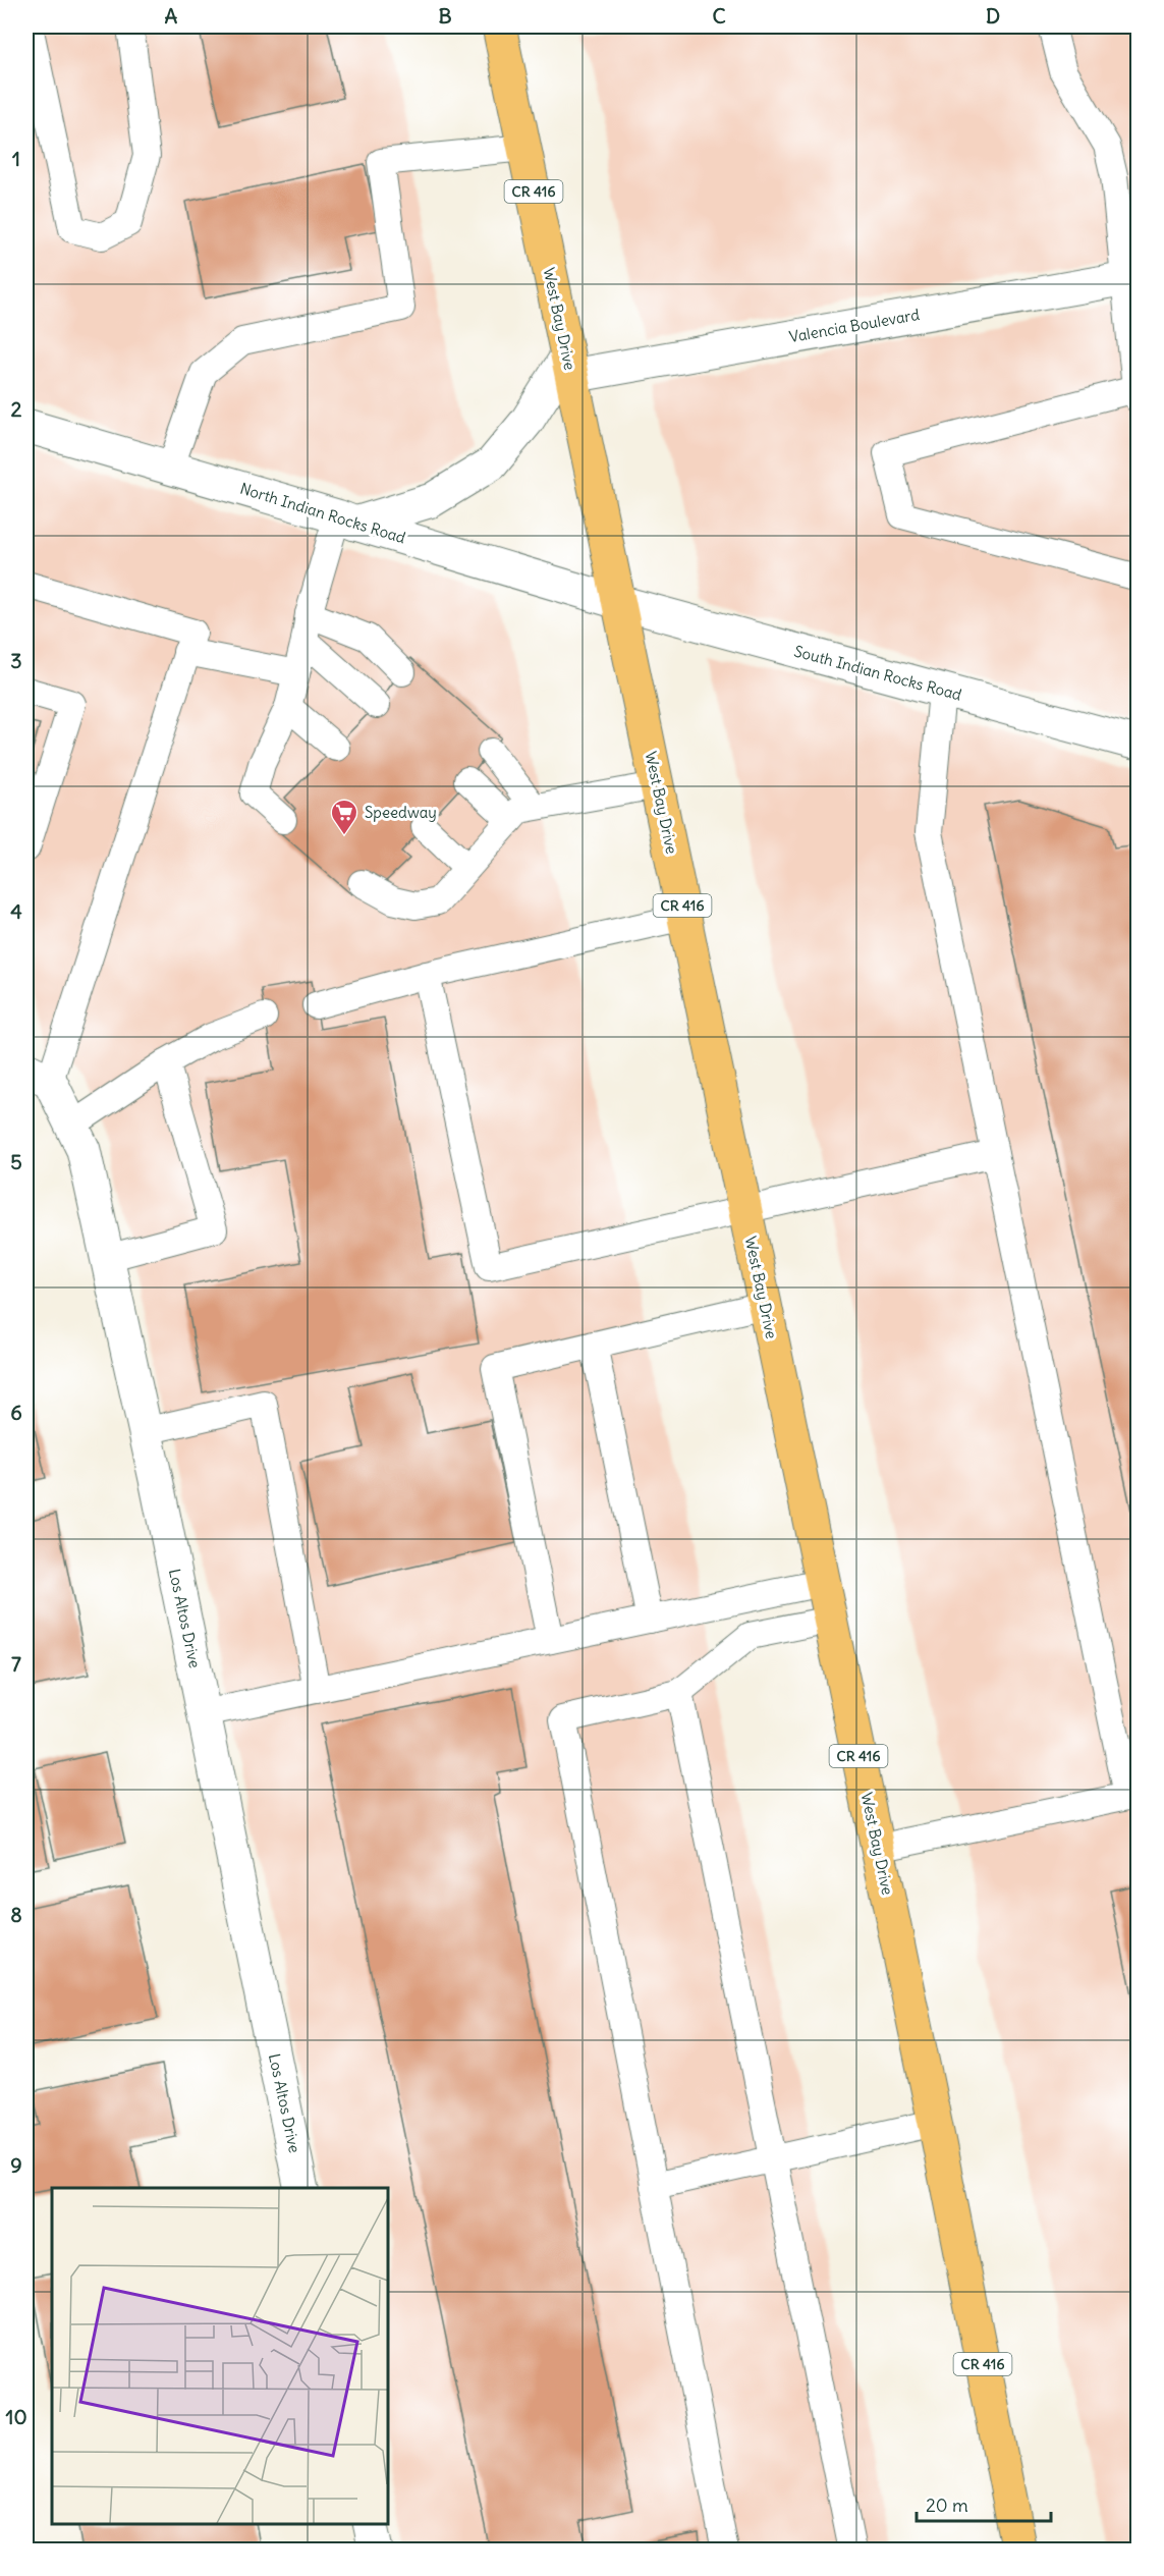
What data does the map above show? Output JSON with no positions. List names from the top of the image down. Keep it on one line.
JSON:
{"streets":{"main road":["CR 416","West Bay Drive"],"street":["Valencia Boulevard","North Indian Rocks Road","South Indian Rocks Road","Los Altos Drive"]},"crossings":[["West Bay Drive","Valencia Boulevard"],["West Bay Drive","North Indian Rocks Road"],["West Bay Drive","South Indian Rocks Road"],["North Indian Rocks Road","South Indian Rocks Road"]],"places":{"supermarket":["Speedway"]},"scale_bar":"20 m","grid":{"columns":["A","B","C","D"],"rows":["1","2","3","4","5","6","7","8","9","10"]}}
